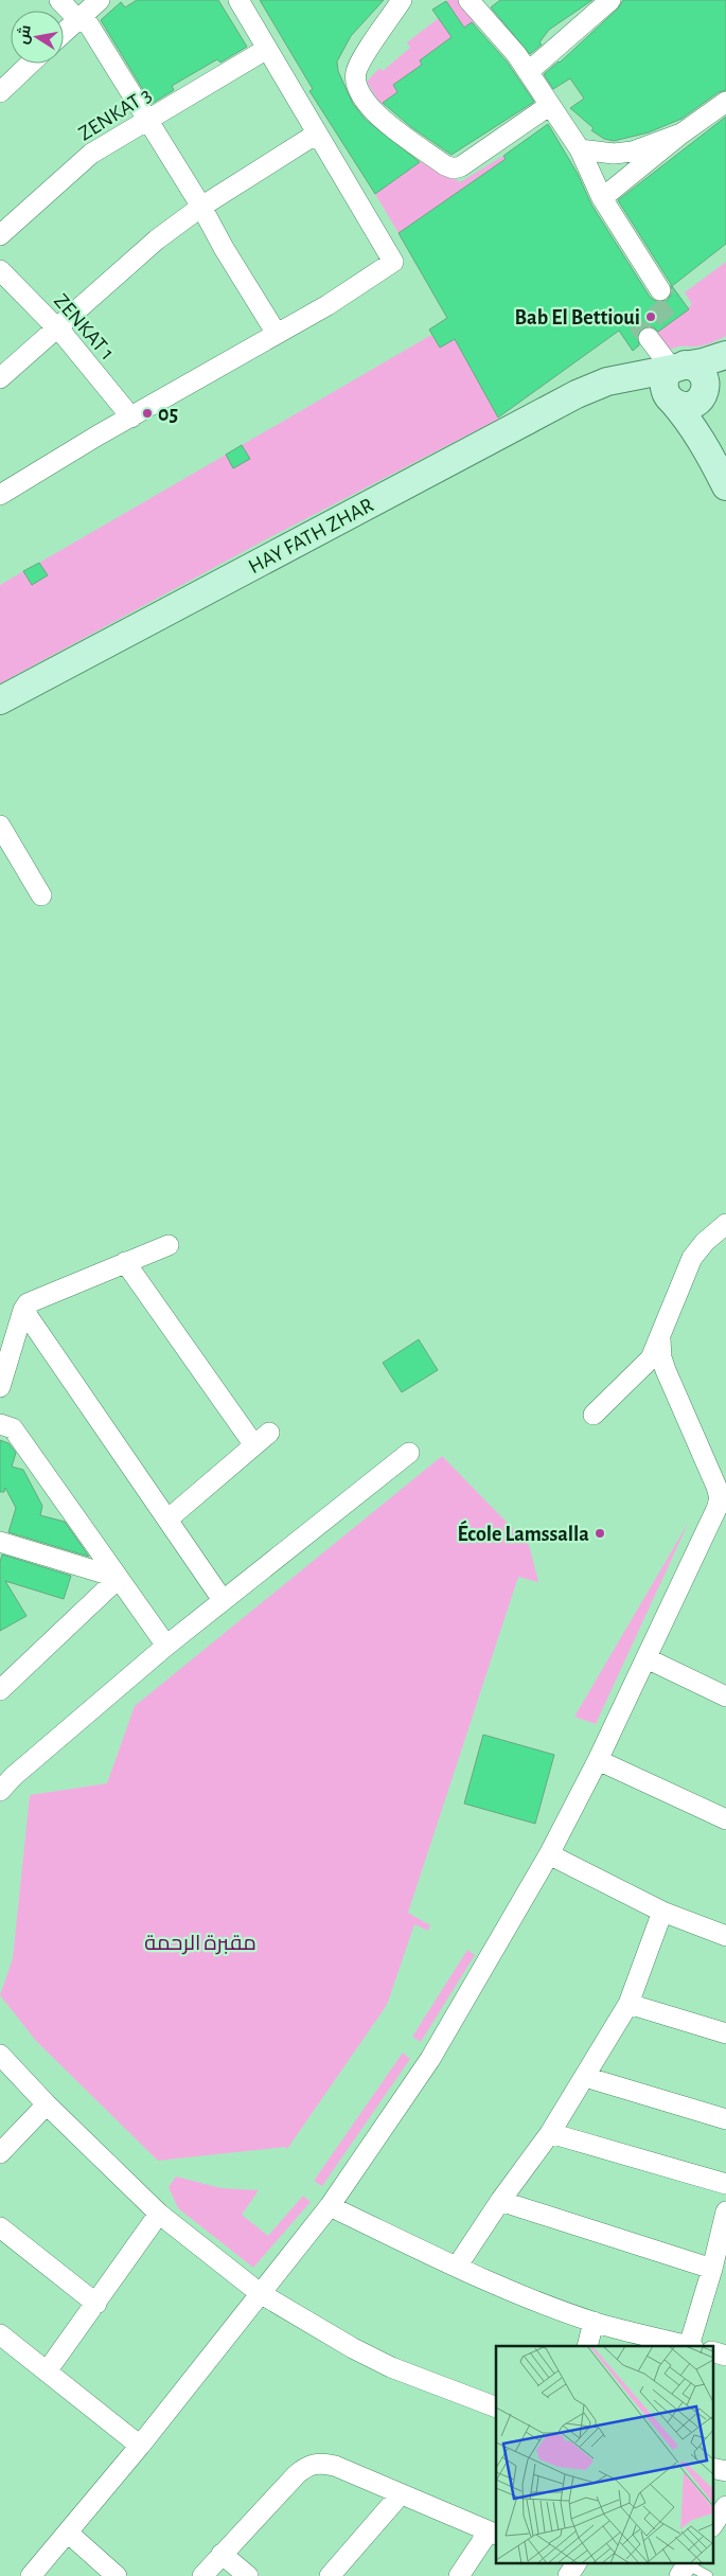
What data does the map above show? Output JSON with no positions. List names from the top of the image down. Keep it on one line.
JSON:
{"streets":{"street":["ZENKAT 3","ZENKAT 1","HAY FATH ZHAR"]},"parks":["مقبرة الرحمة"],"places":["Bab El Bettioui","05","École Lamssalla"],"north":"left"}
